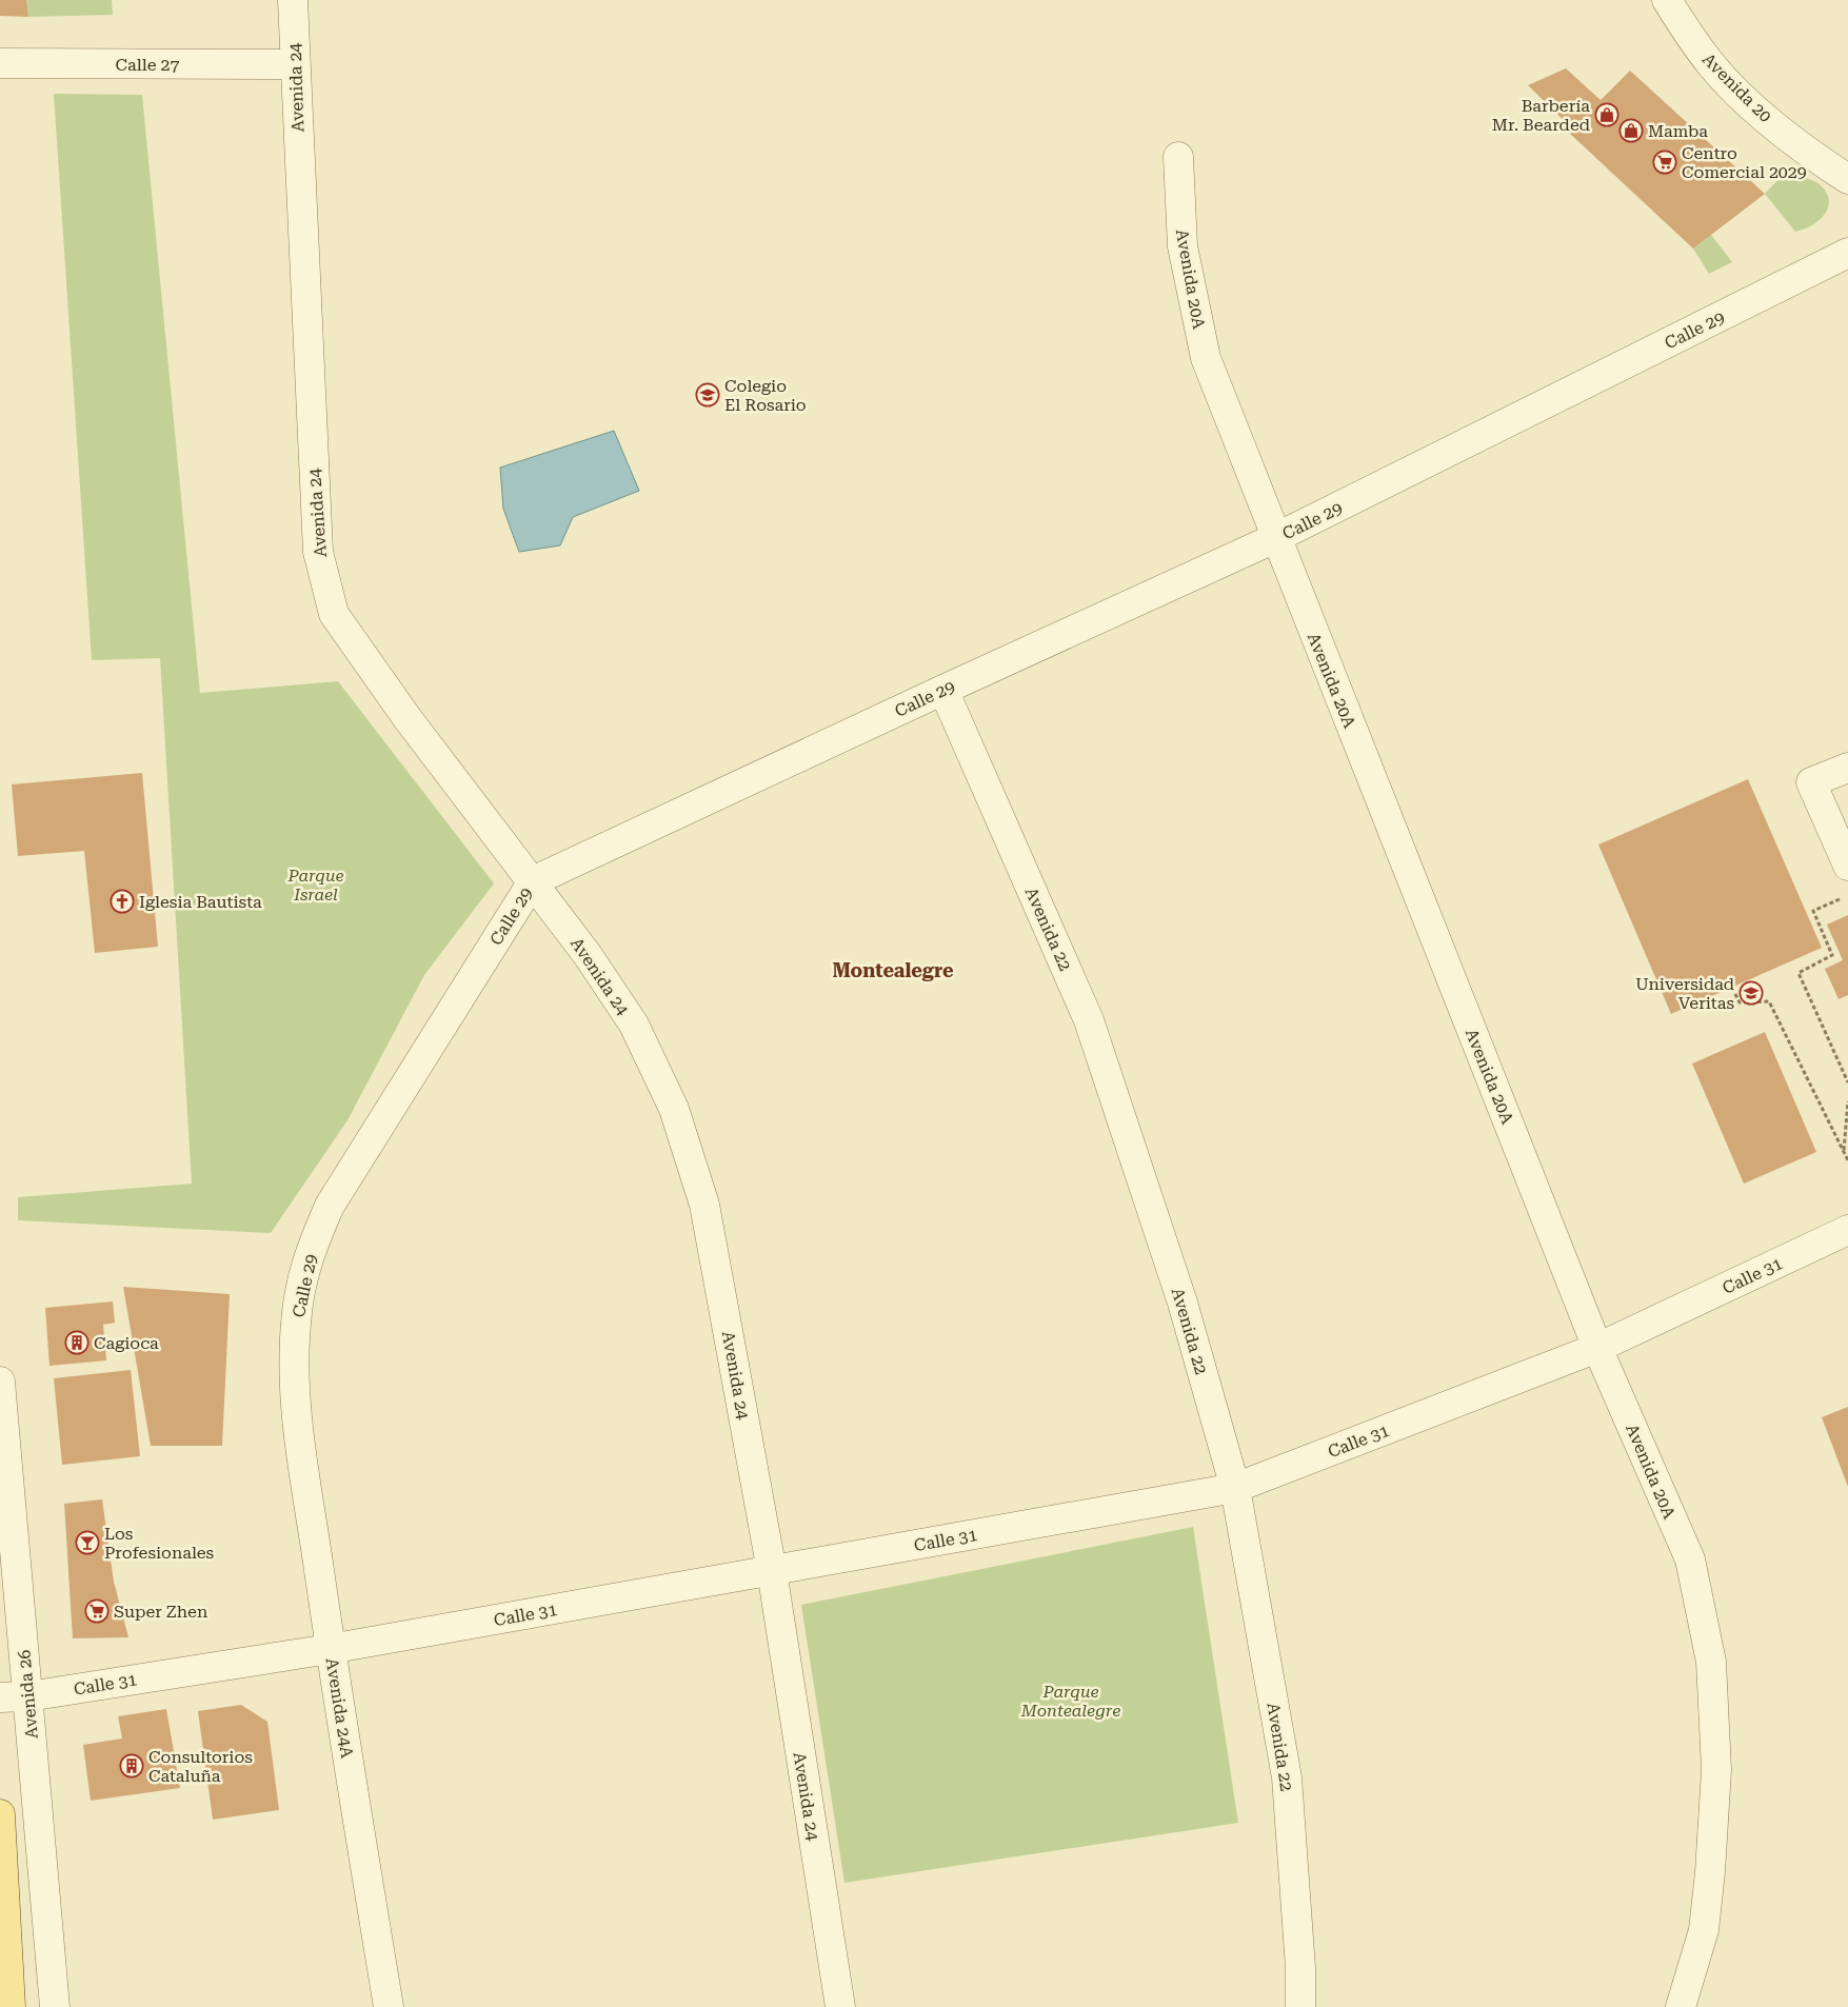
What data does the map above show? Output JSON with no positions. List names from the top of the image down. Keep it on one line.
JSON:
{"streets":{"street":["Calle 27","Avenida 24","Avenida 20","Avenida 20A","Calle 29","Avenida 22","Calle 31","Avenida 26","Avenida 24A"]},"crossings":[["Calle 27","Avenida 24"],["Avenida 24","Calle 29"],["Avenida 24","Calle 31"],["Avenida 20A","Calle 29"],["Avenida 20A","Calle 31"],["Calle 29","Avenida 22"],["Calle 29","Avenida 24A"],["Avenida 22","Calle 31"],["Calle 31","Avenida 26"],["Calle 31","Avenida 24A"]],"districts":["Montealegre"],"parks":["Parque Israel","Parque Montealegre"],"places":{"shop":["Barbería Mr. Bearded","Mamba"],"supermarket":["Centro Comercial 2029","Super Zhen"],"school or university":["Colegio El Rosario","Universidad Veritas"],"church":["Iglesia Bautista"],"building":["Cagioca","Consultorios Cataluña"],"bar":["Los Profesionales"]}}
